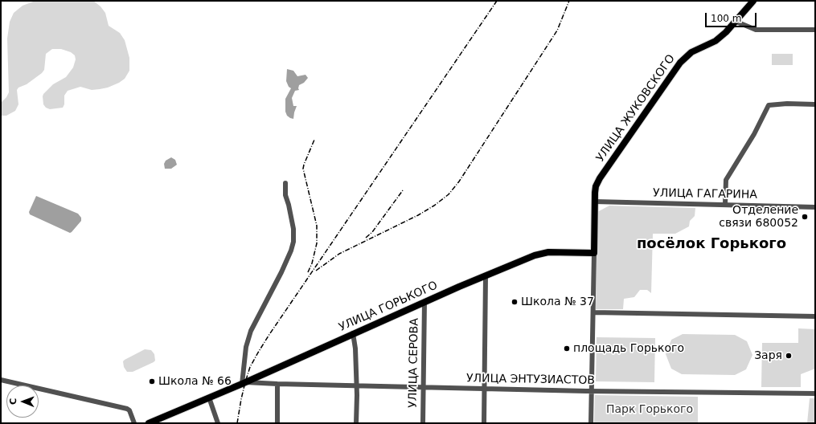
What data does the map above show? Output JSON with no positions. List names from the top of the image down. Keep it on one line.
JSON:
{"streets":{"main road":["УЛИЦА ЖУКОВСКОГО","УЛИЦА ГОРЬКОГО"],"street":["УЛИЦА ГАГАРИНА","УЛИЦА СЕРОВА","УЛИЦА ЭНТУЗИАСТОВ"]},"crossings":[["УЛИЦА ЖУКОВСКОГО","УЛИЦА ГАГАРИНА"],["УЛИЦА ГОРЬКОГО","УЛИЦА СЕРОВА"],["УЛИЦА ГОРЬКОГО","УЛИЦА ЭНТУЗИАСТОВ"],["УЛИЦА СЕРОВА","УЛИЦА ЭНТУЗИАСТОВ"]],"districts":["посёлок Горького"],"parks":["Парк Горького"],"places":["Отделение связи 680052","Школа № 37","площадь Горького","Заря","Школа № 66"],"scale_bar":"100 m","north":"left"}
